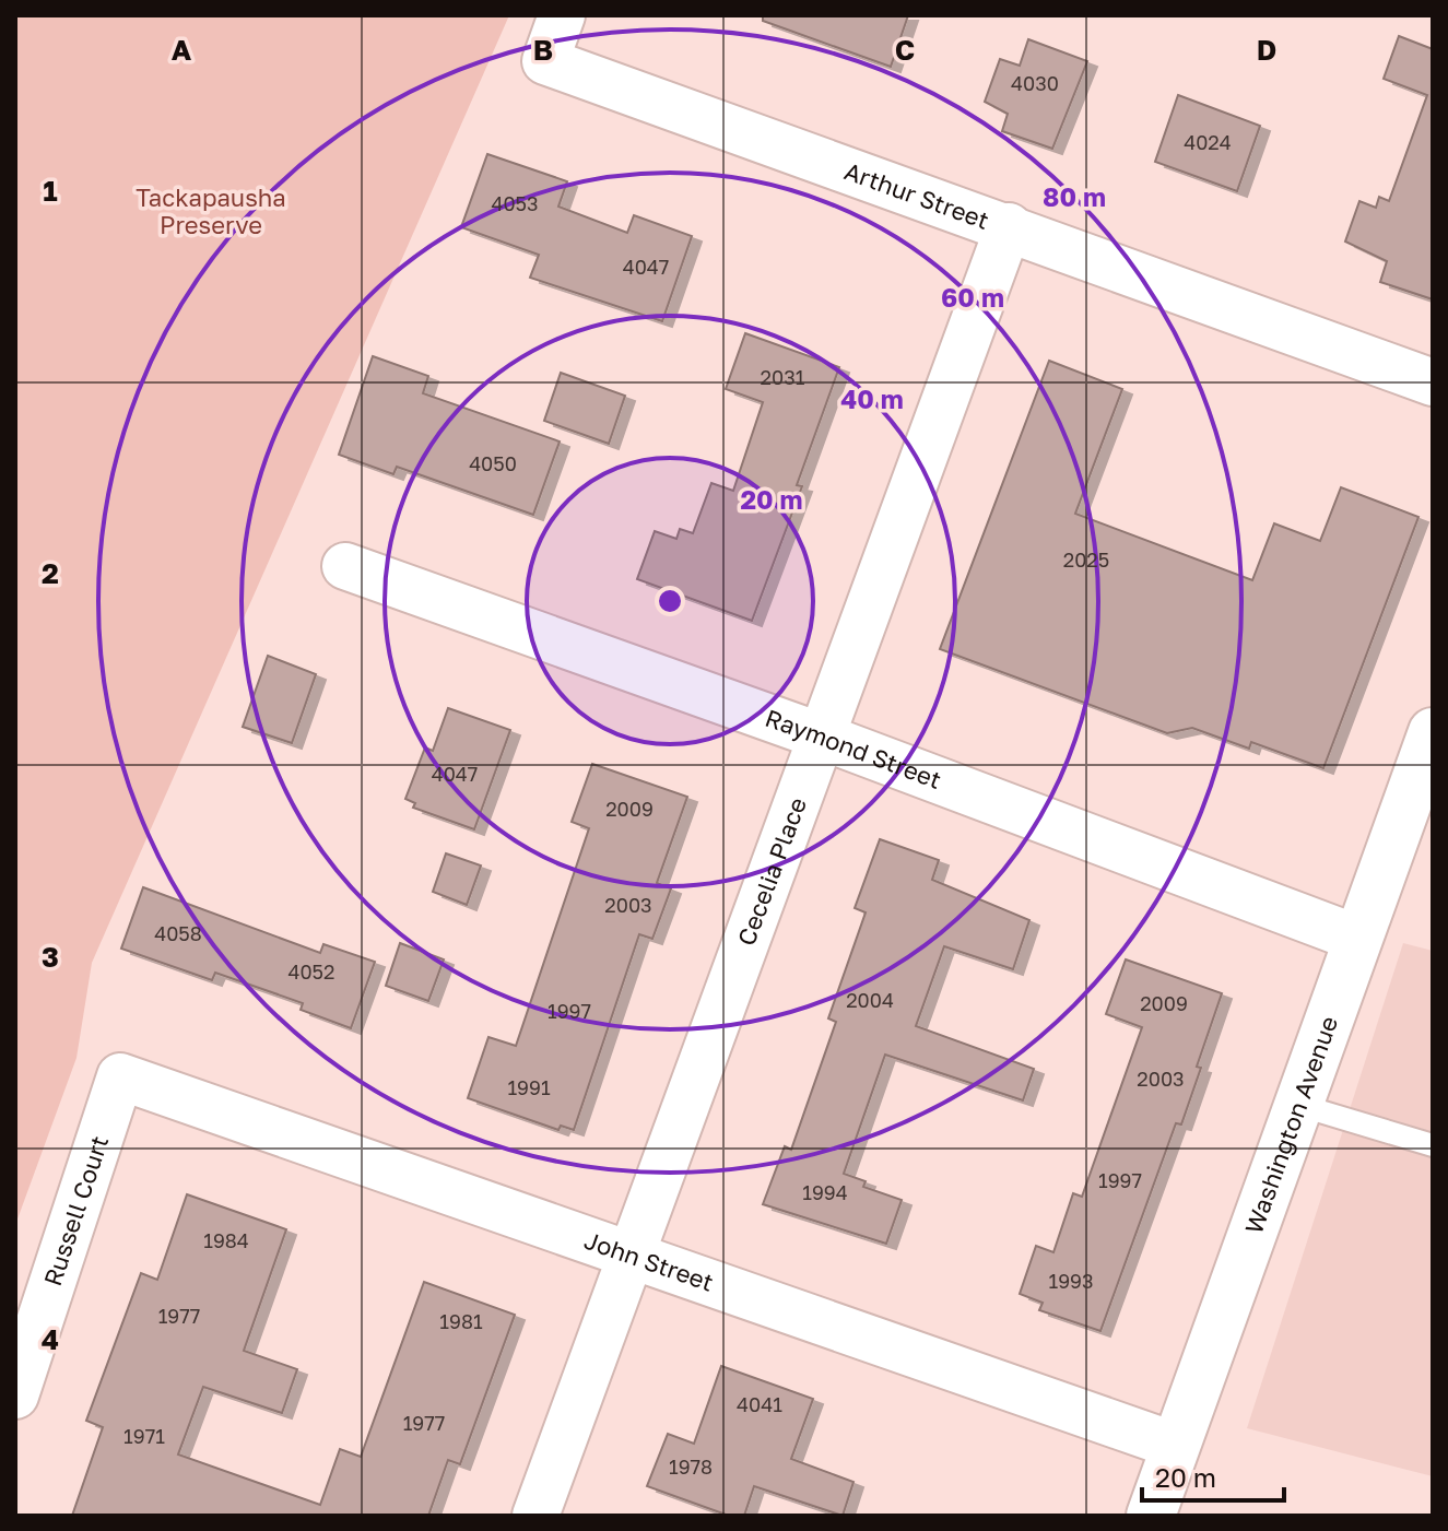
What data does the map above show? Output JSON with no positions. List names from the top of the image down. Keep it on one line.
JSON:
{"streets":{"street":["Arthur Street","Raymond Street","Cecelia Place","Washington Avenue","Russell Court","John Street"]},"crossings":[["Arthur Street","Cecelia Place"],["Raymond Street","Cecelia Place"],["Raymond Street","Washington Avenue"],["Cecelia Place","John Street"],["Washington Avenue","John Street"],["Russell Court","John Street"]],"parks":["Tackapausha Preserve"],"house_numbers":["4030","4024","4053","4047","2031","4050","2025","4047","2009","2003","4058","4052","2004","2009","1997","2003","1991","1997","1994","1984","1993","1977","1981","4041","1977","1971","1978"],"scale_bar":"20 m","grid":{"columns":["A","B","C","D"],"rows":["1","2","3","4"]},"rings":["80 m","60 m","40 m","20 m"]}
